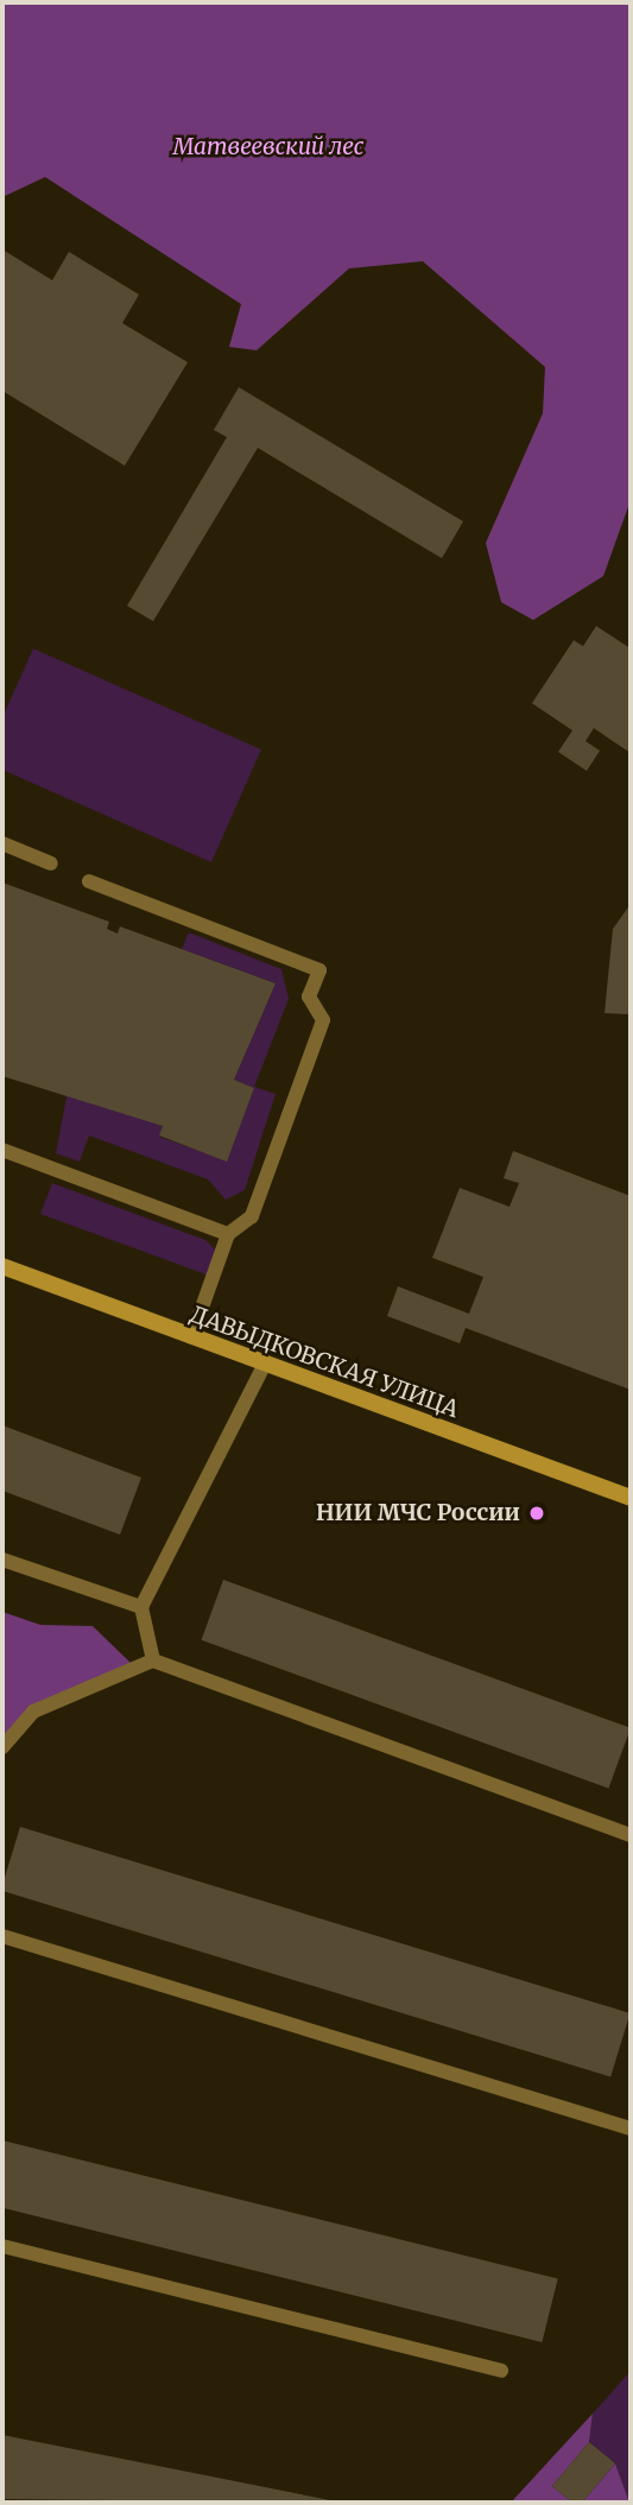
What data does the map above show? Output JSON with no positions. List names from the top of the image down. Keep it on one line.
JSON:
{"streets":{"street":["ДАВЫДКОВСКАЯ УЛИЦА"]},"parks":["Матвеевский лес"],"places":["НИИ МЧС России"]}
